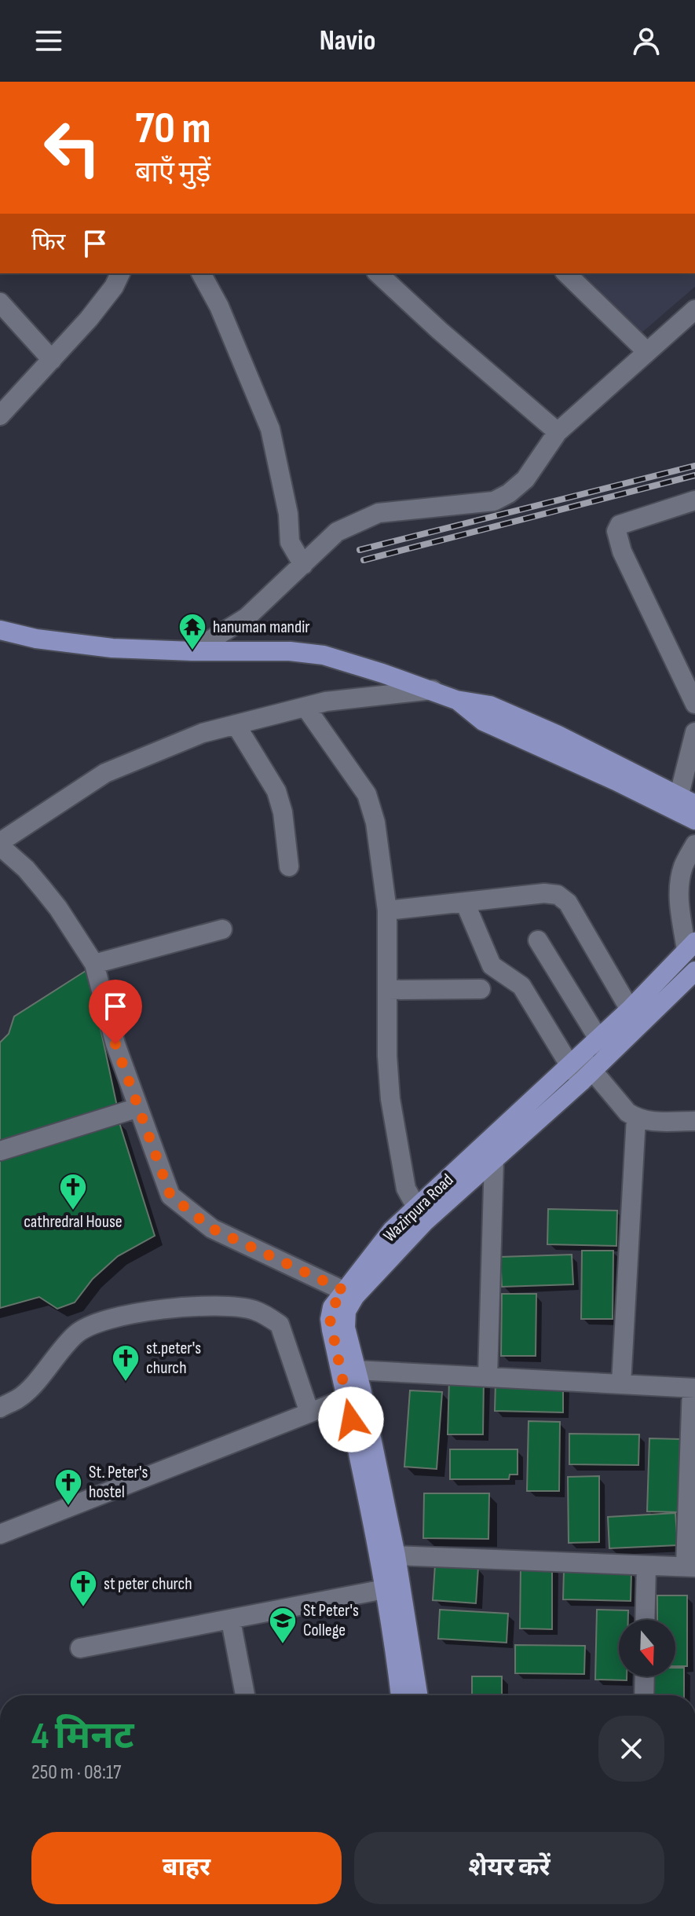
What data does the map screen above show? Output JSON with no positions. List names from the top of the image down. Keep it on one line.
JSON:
{"streets":{"main road":["Wazirpura Road"]},"places":{"temple":["hanuman mandir"],"church":["cathredral House","st.peter's church","St. Peter's hostel","st peter church"],"school or university":["St Peter's College"]},"north":"bottom","page":{"header":"Navio","turn":["70 m","बाएँ मुड़ें"],"then":"फिर","heading":["4 मिनट","250 m · 08:17"],"buttons":["बाहर","शेयर करें"]}}
